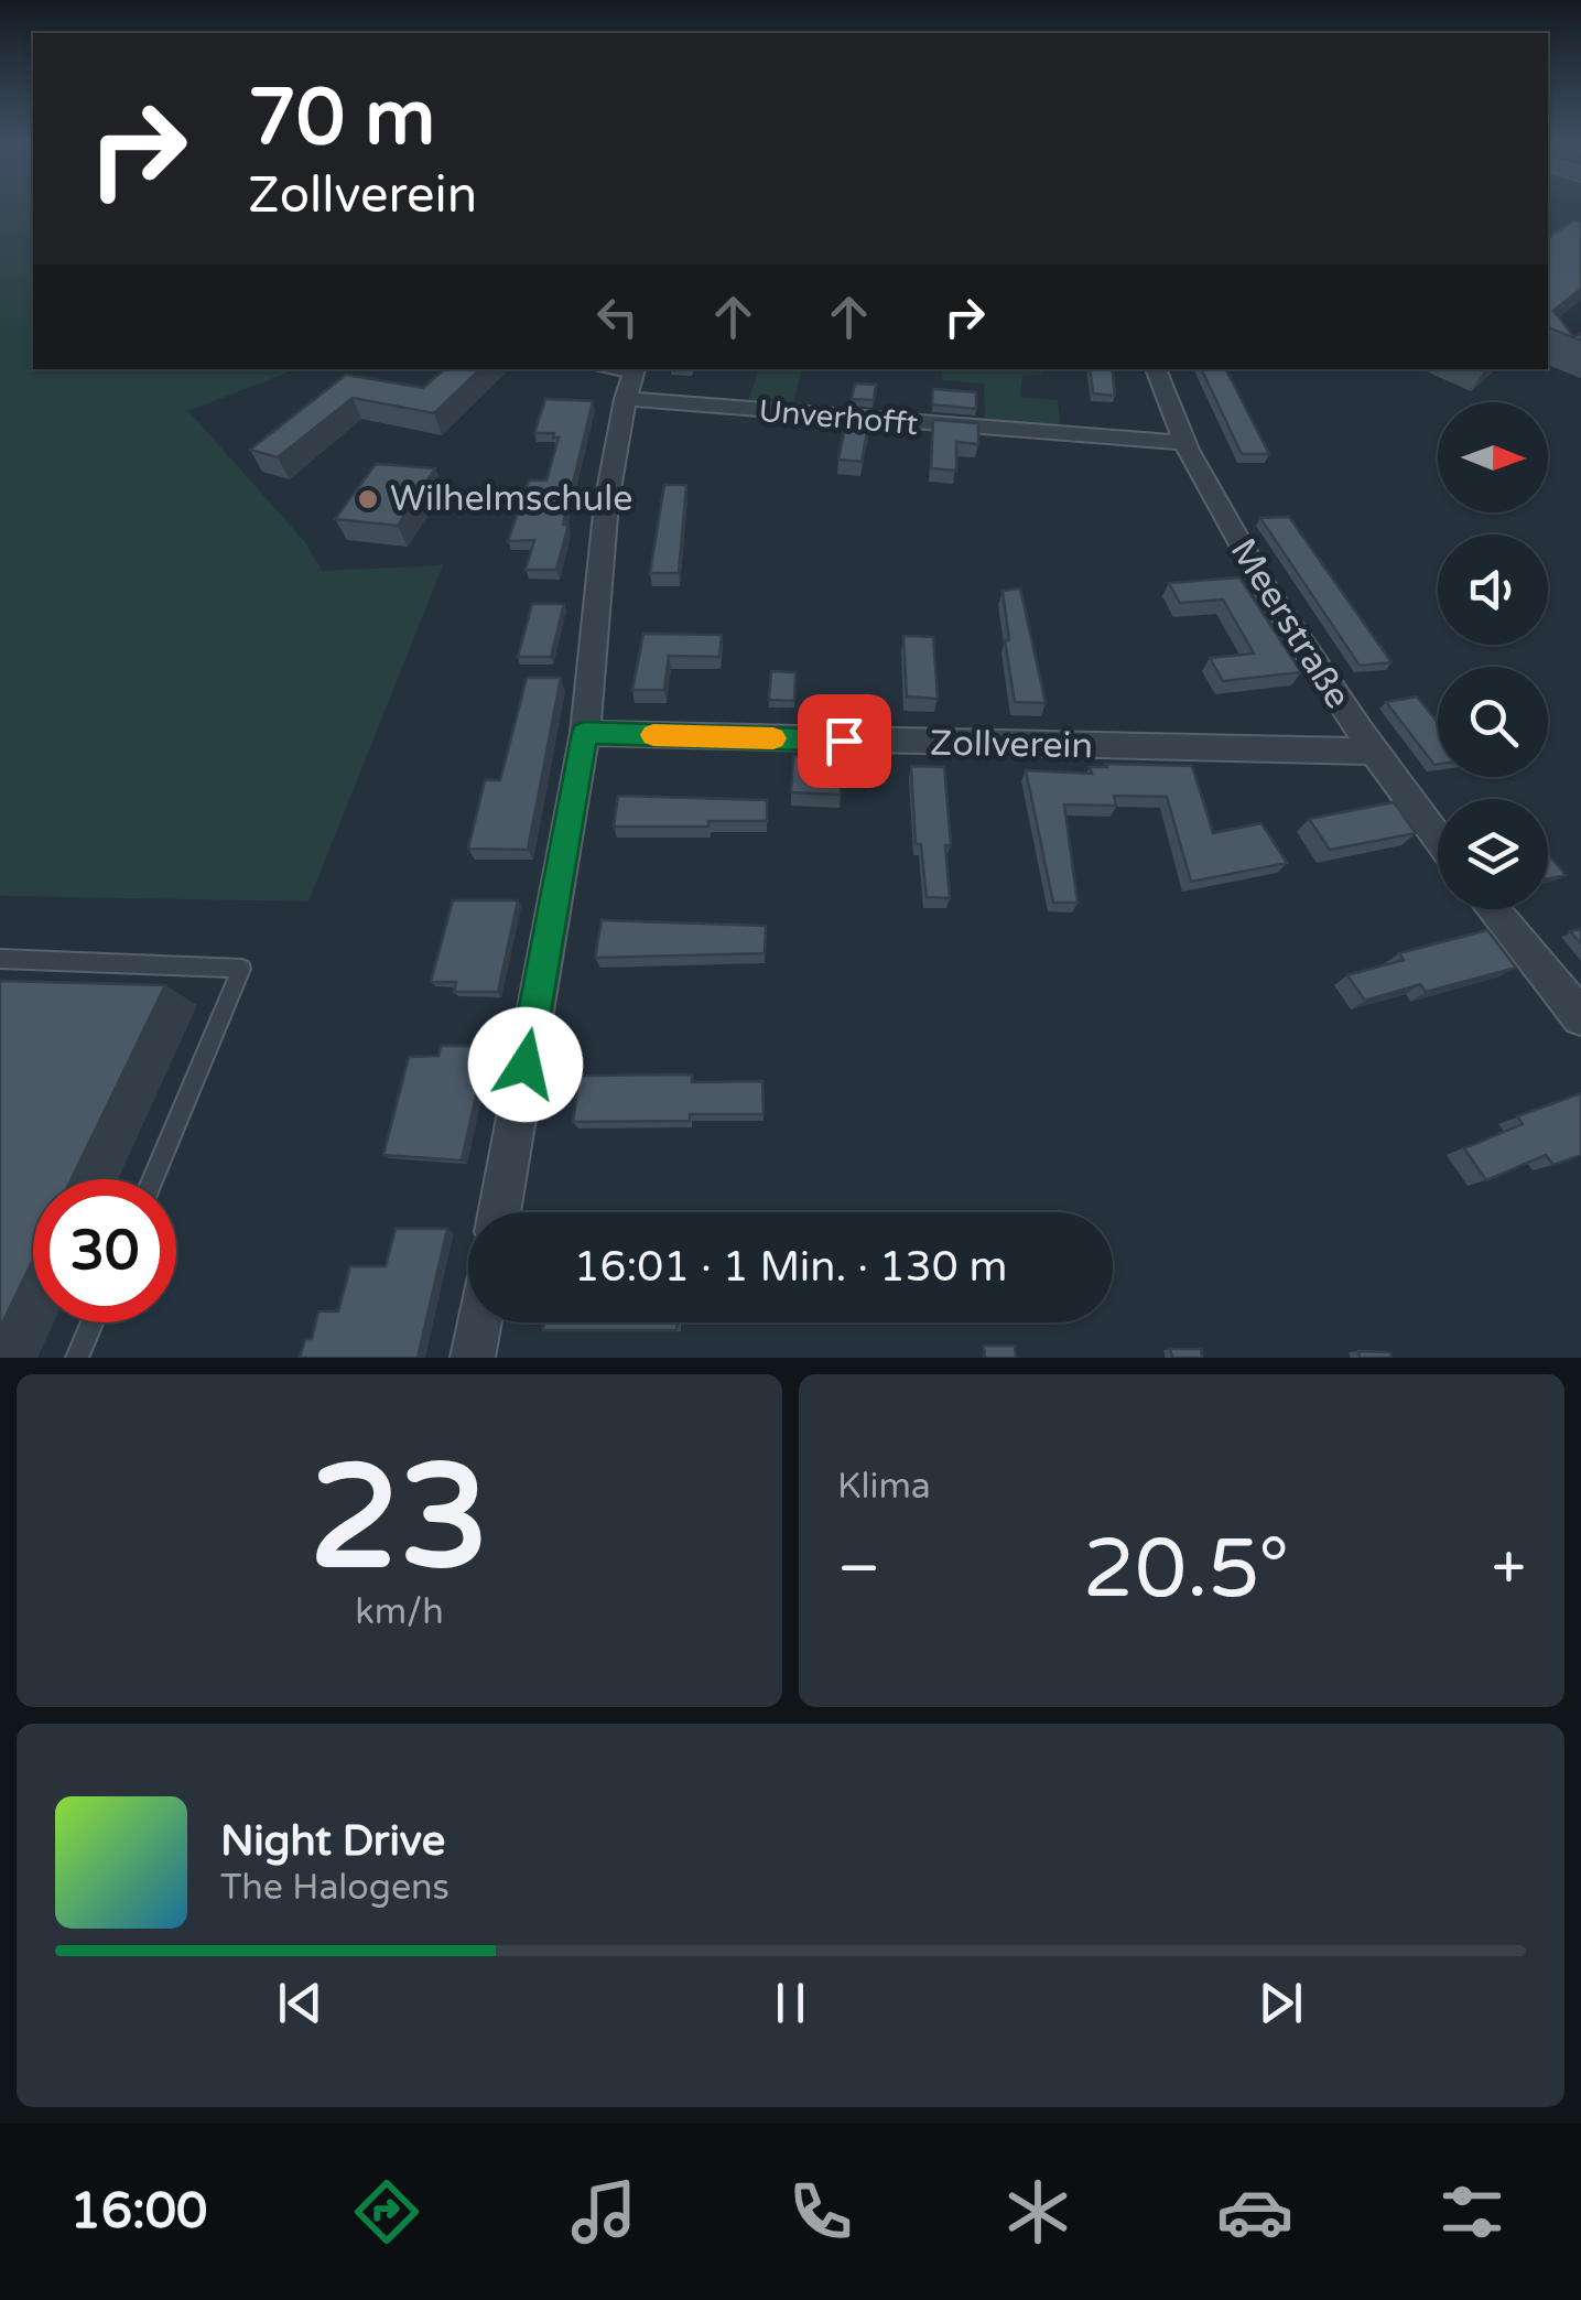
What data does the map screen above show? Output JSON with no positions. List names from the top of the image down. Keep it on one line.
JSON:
{"streets":{"street":["Unverhofft","Meerstraße","Zollverein"]},"crossings":[["Unverhofft","Meerstraße"],["Meerstraße","Zollverein"]],"places":["Wilhelmschule"],"north":"right","page":{"turn":["70 m","Zollverein"],"limit":"30","trip":"16:01 · 1 Min. · 130 m","tile":[["23","km/h"],"Klima"],"heat":["−","20.5°","+"],"song":["Night Drive","The Halogens"],"tabs":"16:00"}}
